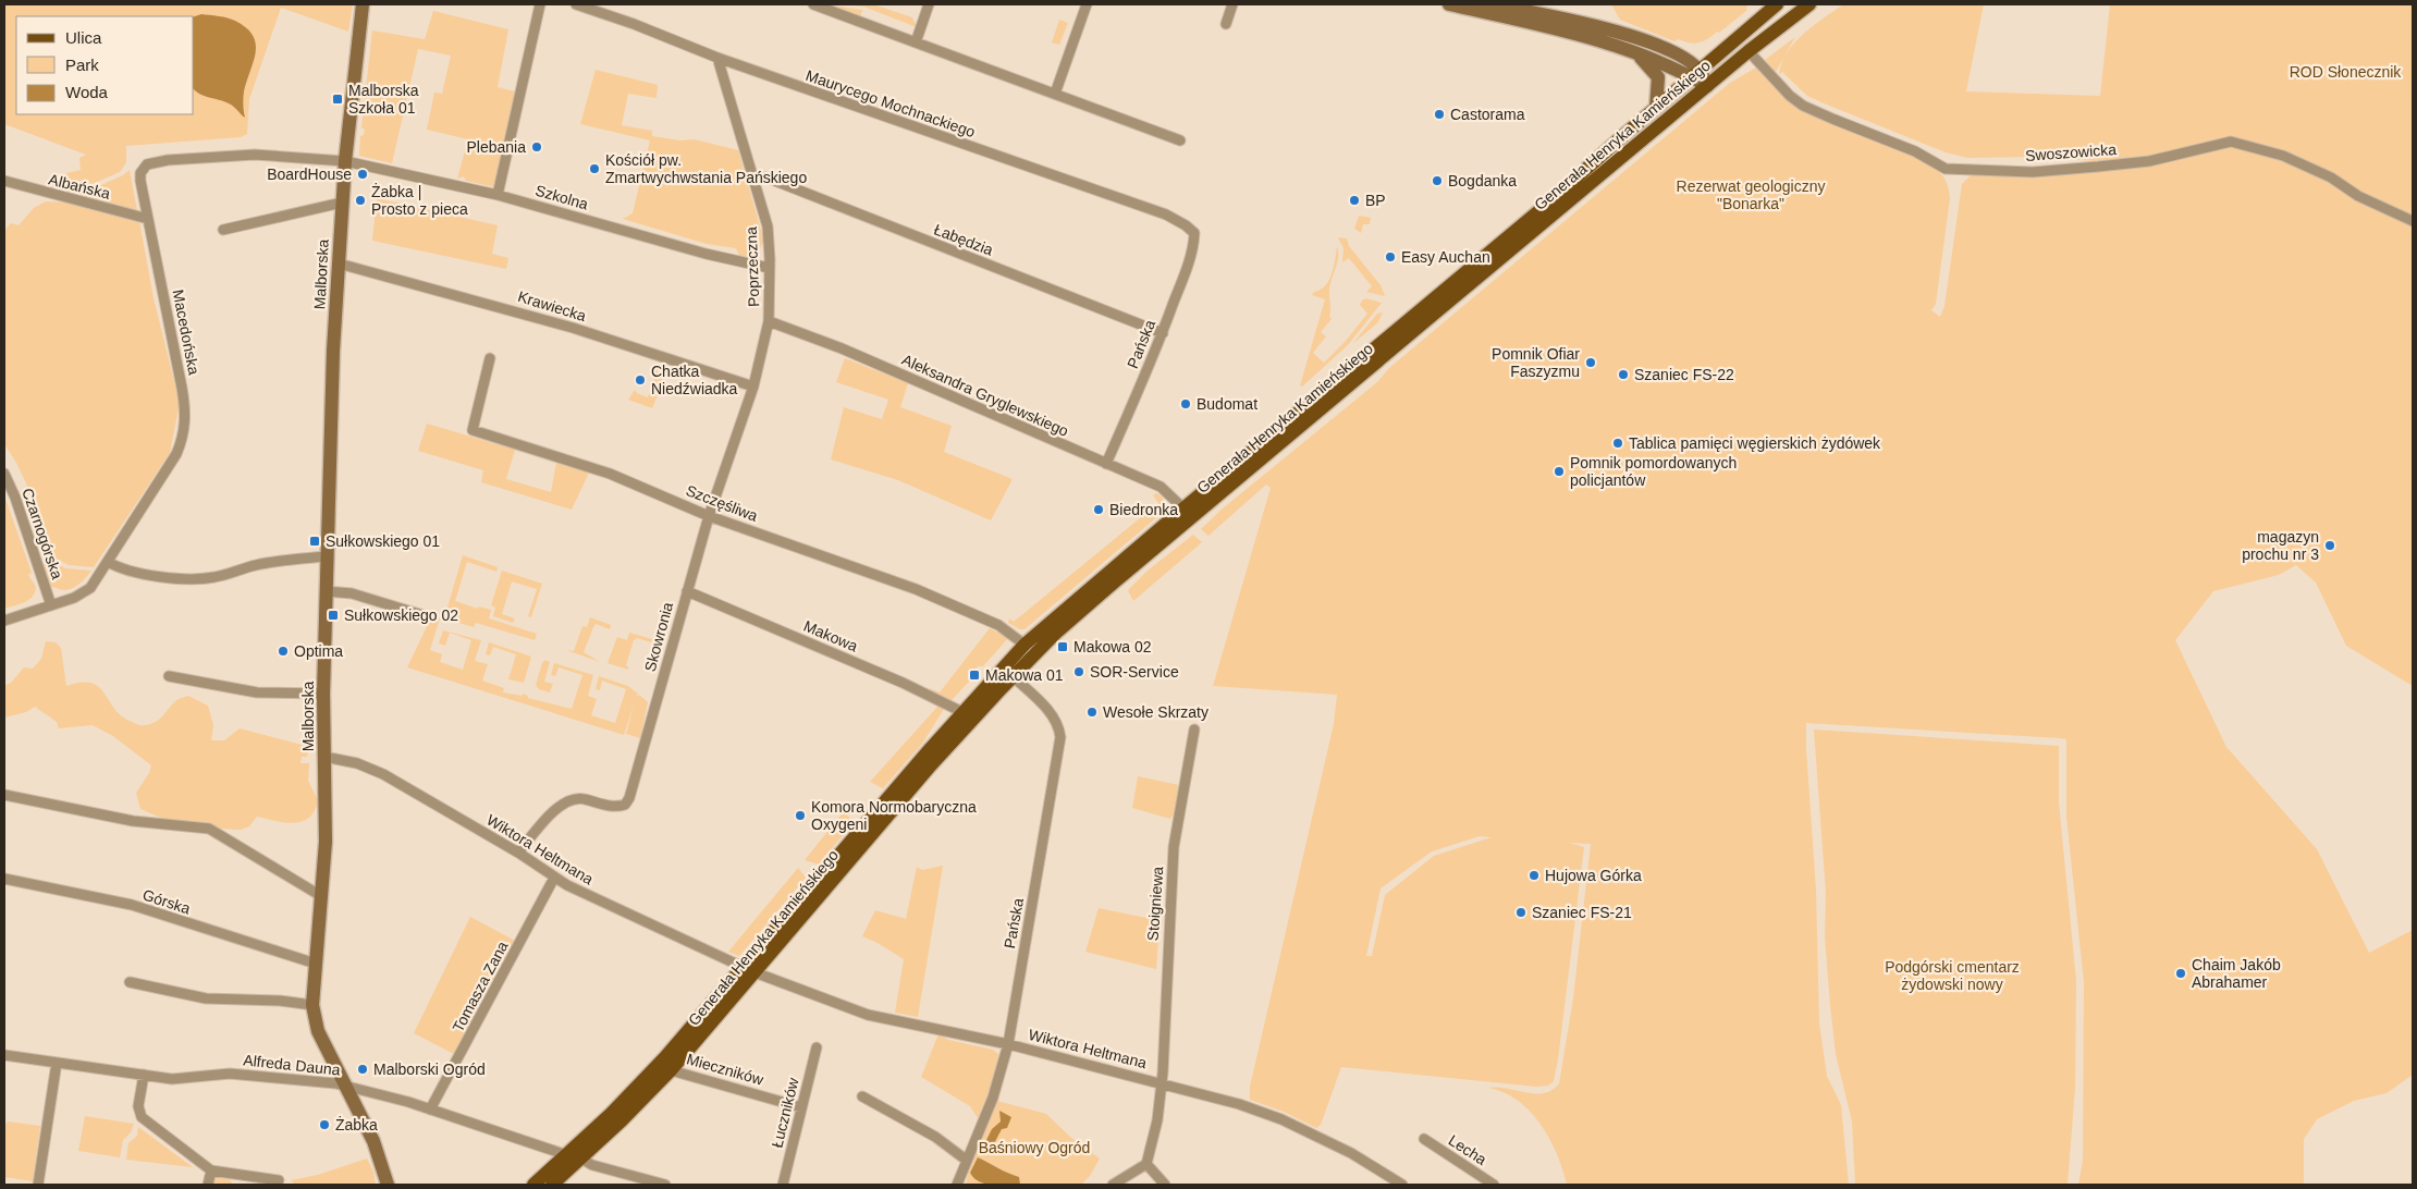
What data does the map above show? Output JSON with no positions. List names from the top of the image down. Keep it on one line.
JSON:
{"streets":{"main road":["Generała Henryka Kamieńskiego"],"street":["Maurycego Mochnackiego","Swoszowicka","Albańska","Szkolna","Łabędzia","Poprzeczna","Malborska","Krawiecka","Macedońska","Pańska","Aleksandra Gryglewskiego","Szczęśliwa","Czarnogórska","Makowa","Skowronia","Wiktora Heltmana","Górska","Stoigniewa","Tomasza Zana","Alfreda Dauna","Mieczników","Łuczników","Lecha"]},"crossings":[["Maurycego Mochnackiego","Poprzeczna"],["Maurycego Mochnackiego","Pańska"],["Generała Henryka Kamieńskiego","Swoszowicka"],["Generała Henryka Kamieńskiego","Pańska"],["Generała Henryka Kamieńskiego","Aleksandra Gryglewskiego"],["Generała Henryka Kamieńskiego","Szczęśliwa"],["Generała Henryka Kamieńskiego","Makowa"],["Generała Henryka Kamieńskiego","Wiktora Heltmana"],["Generała Henryka Kamieńskiego","Alfreda Dauna"],["Generała Henryka Kamieńskiego","Mieczników"],["Albańska","Macedońska"],["Szkolna","Poprzeczna"],["Szkolna","Malborska"],["Szkolna","Macedońska"],["Łabędzia","Poprzeczna"],["Łabędzia","Pańska"],["Poprzeczna","Aleksandra Gryglewskiego"],["Poprzeczna","Skowronia"],["Malborska","Krawiecka"],["Malborska","Macedońska"],["Malborska","Wiktora Heltmana"],["Malborska","Górska"],["Malborska","Alfreda Dauna"],["Krawiecka","Skowronia"],["Macedońska","Czarnogórska"],["Pańska","Aleksandra Gryglewskiego"],["Pańska","Wiktora Heltmana"],["Szczęśliwa","Skowronia"],["Makowa","Skowronia"],["Skowronia","Wiktora Heltmana"],["Wiktora Heltmana","Stoigniewa"],["Wiktora Heltmana","Tomasza Zana"],["Tomasza Zana","Alfreda Dauna"],["Mieczników","Łuczników"]],"parks":["ROD Słonecznik","Rezerwat geologiczny \"Bonarka\"","Podgórski cmentarz żydowski nowy","Baśniowy Ogród"],"places":{"transit":["Malborska Szkoła 01","Sułkowskiego 01","Sułkowskiego 02","Makowa 02","Makowa 01"],"other":["Castorama","Plebania","Kościół pw. Zmartwychwstania Pańskiego","BoardHouse","Bogdanka","Żabka | Prosto z pieca","BP","Easy Auchan","Pomnik Ofiar Faszyzmu","Szaniec FS-22","Chatka Niedźwiadka","Budomat","Tablica pamięci węgierskich żydówek","Pomnik pomordowanych policjantów","Biedronka","magazyn prochu nr 3","Optima","SOR-Service","Wesołe Skrzaty","Komora Normobaryczna Oxygeni","Hujowa Górka","Szaniec FS-21","Chaim Jakób Abrahamer","Malborski Ogród","Żabka"]},"legend":["Ulica","Park","Woda"]}
